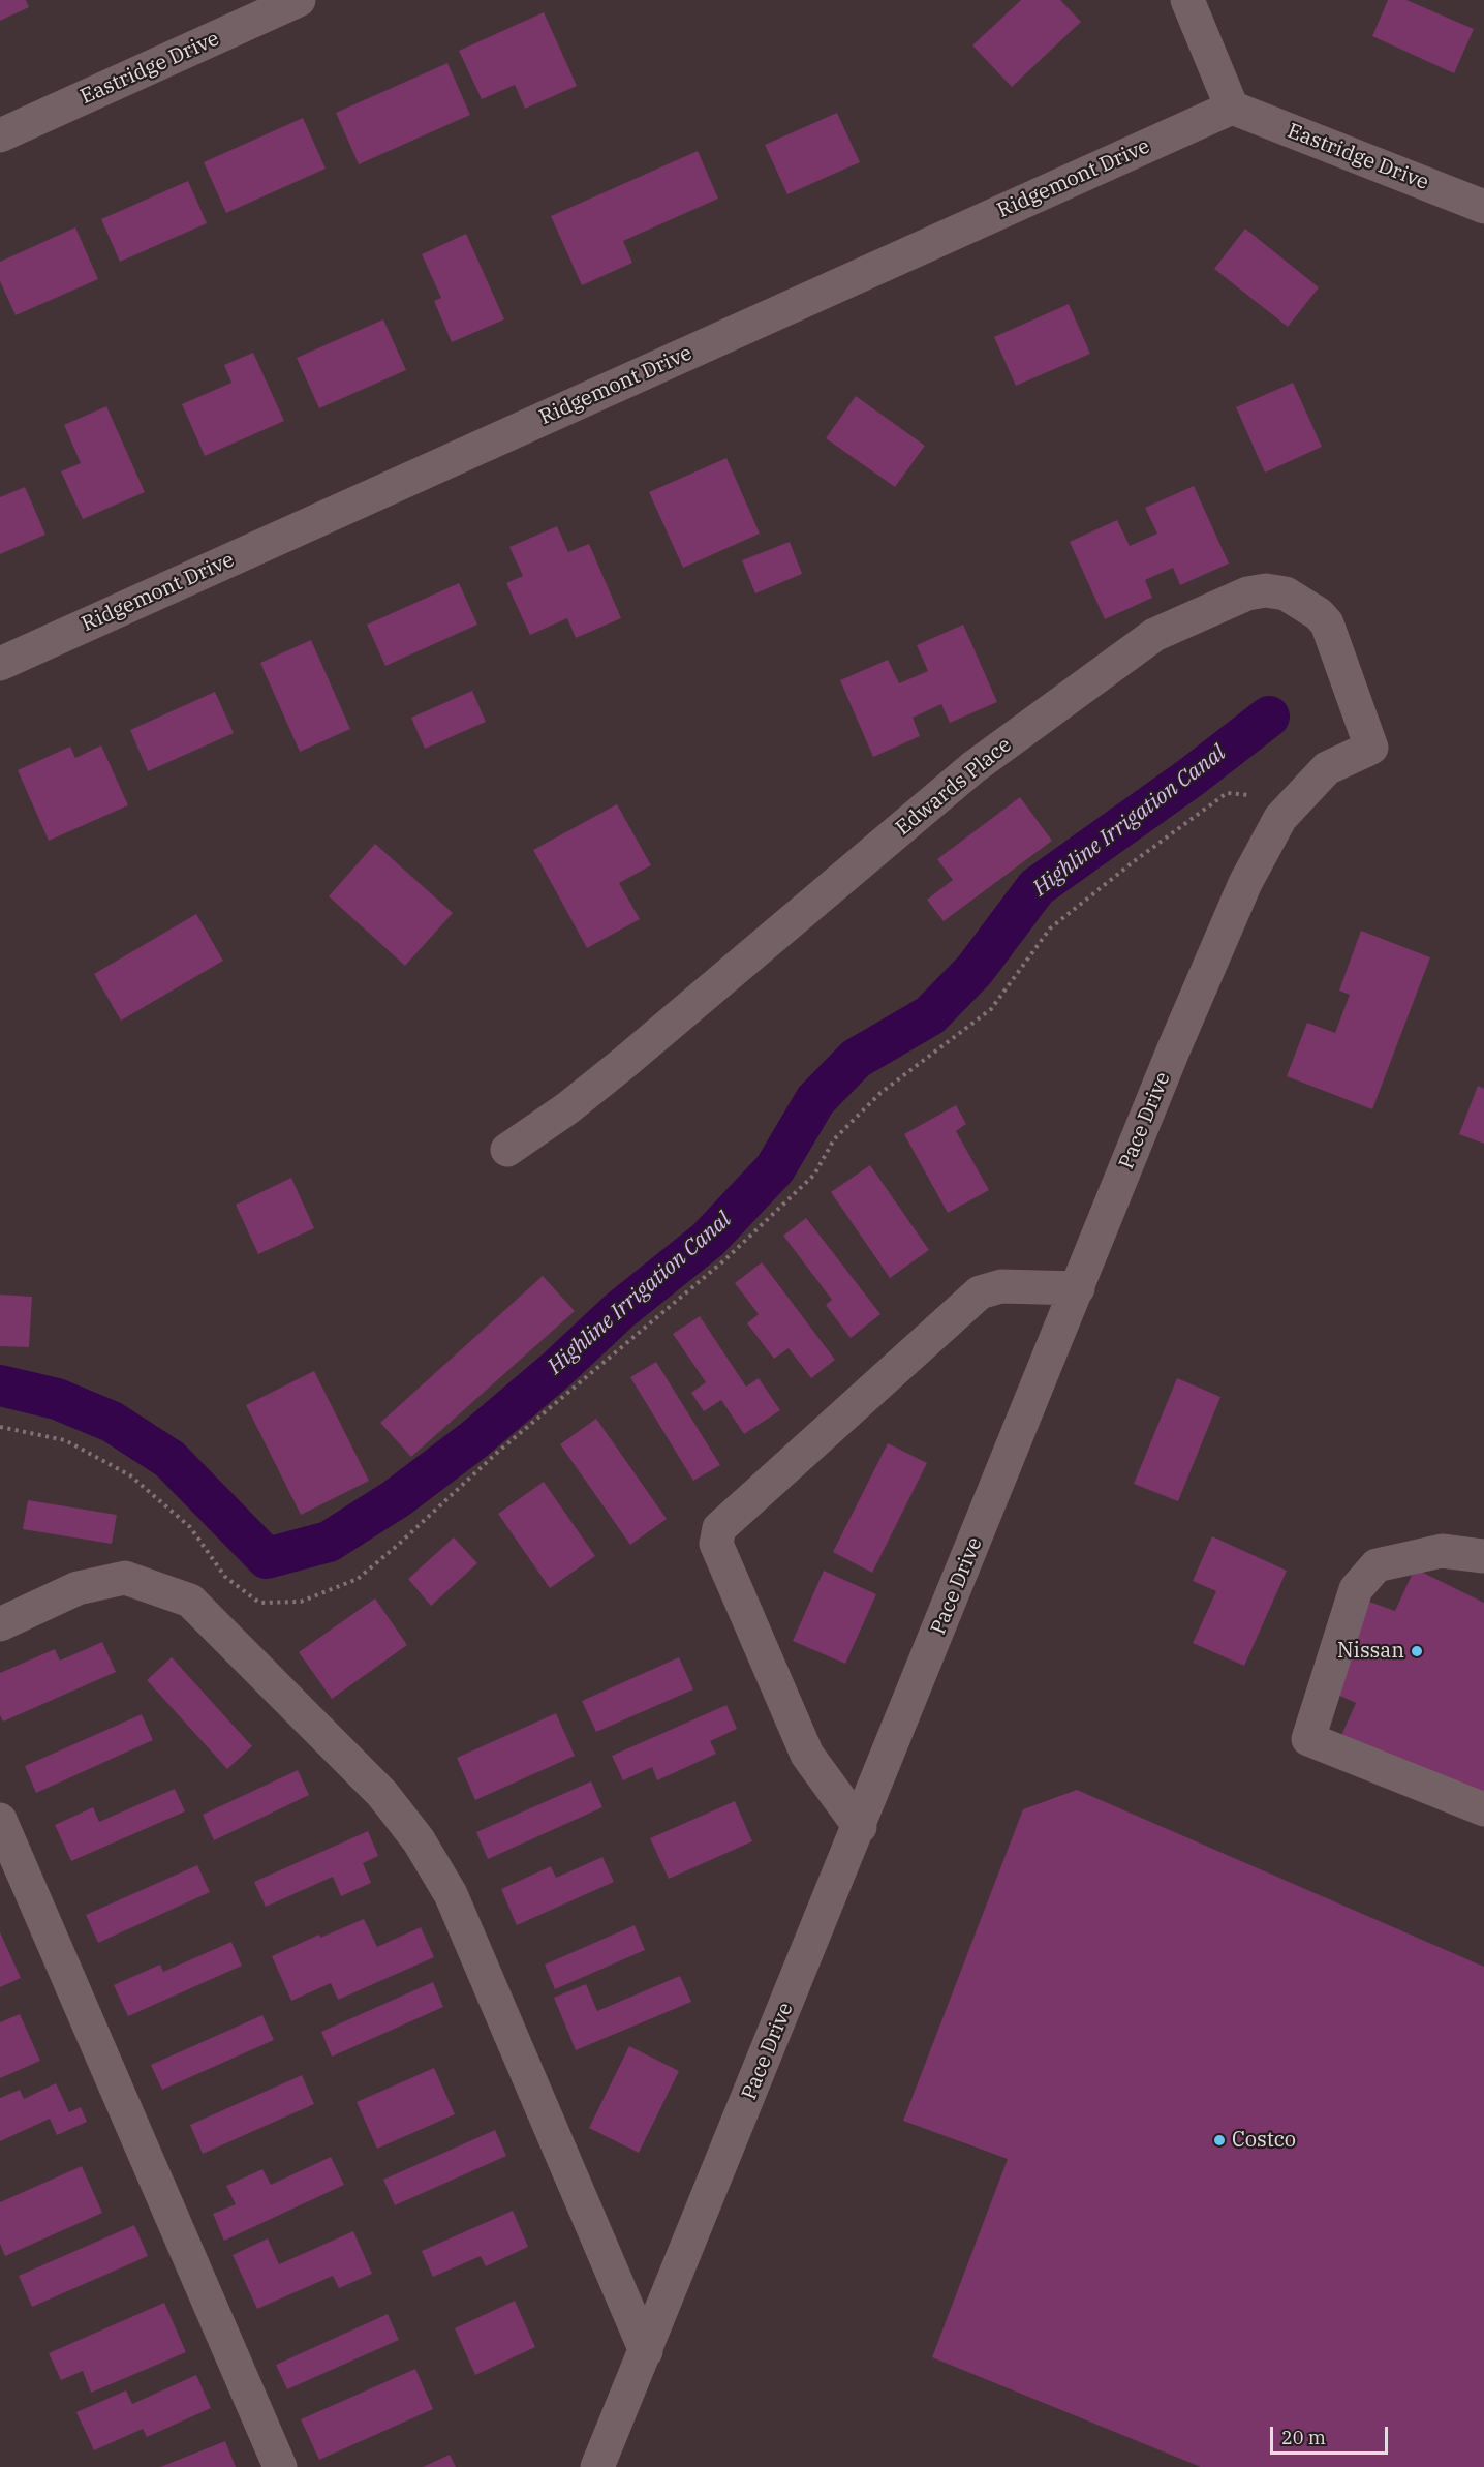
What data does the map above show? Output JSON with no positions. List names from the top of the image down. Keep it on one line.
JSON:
{"streets":{"street":["Eastridge Drive","Ridgemont Drive","Edwards Place","Pace Drive"]},"crossings":[["Eastridge Drive","Ridgemont Drive"],["Edwards Place","Pace Drive"]],"water":["Highline Irrigation Canal"],"places":["Nissan","Costco"],"scale_bar":"20 m"}
